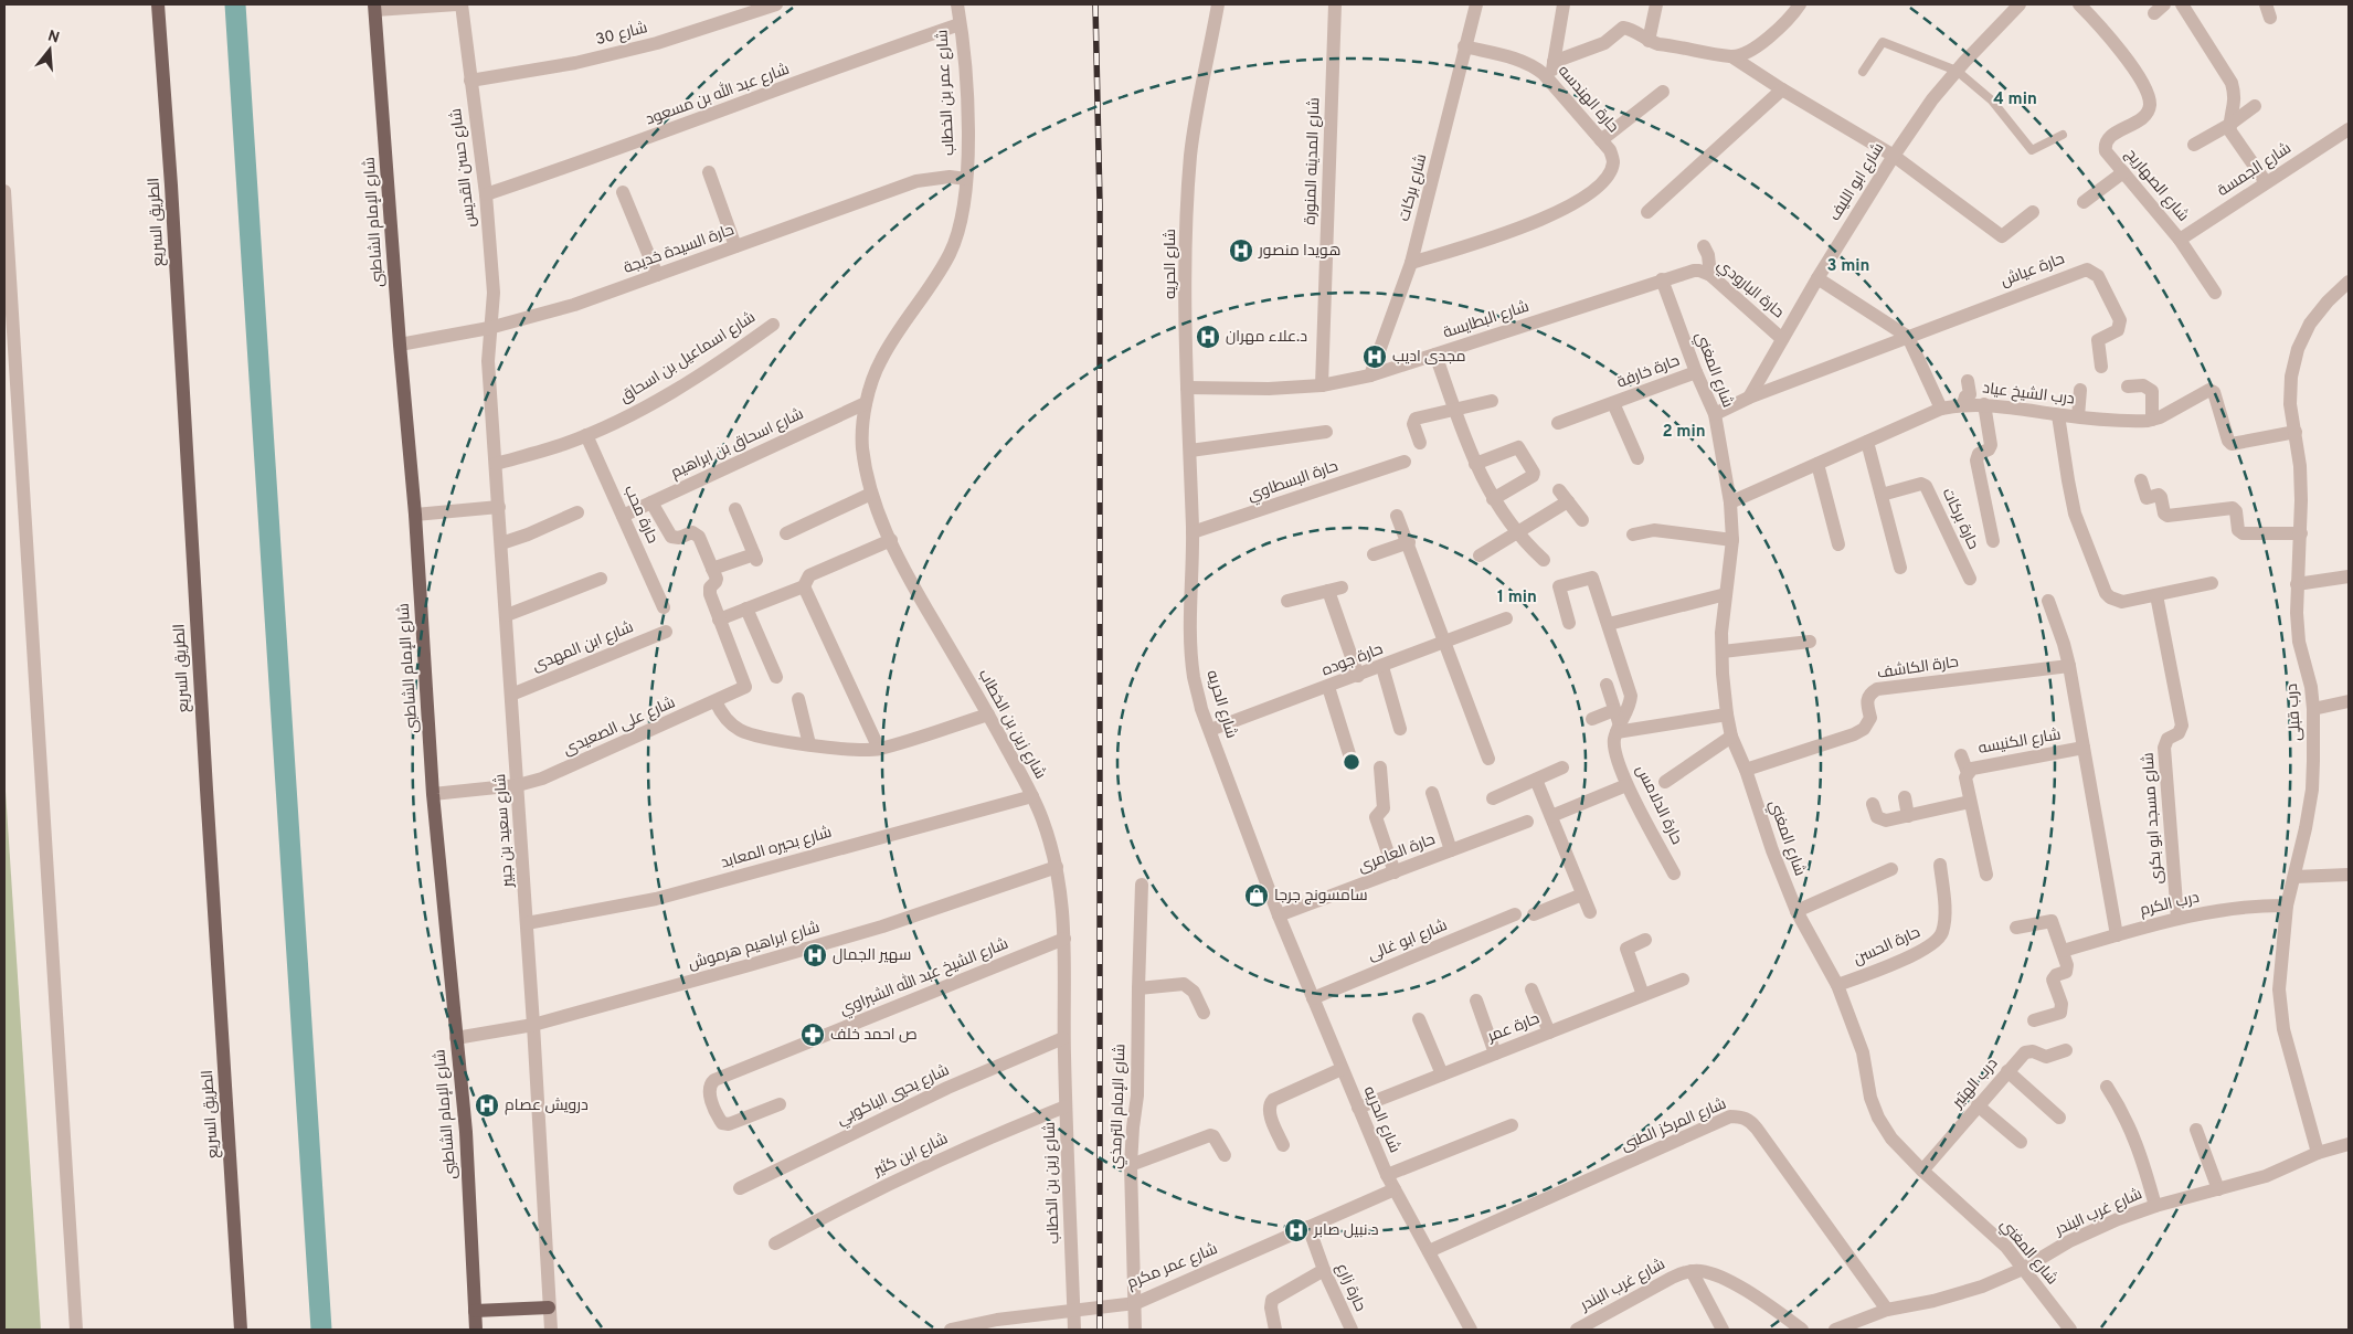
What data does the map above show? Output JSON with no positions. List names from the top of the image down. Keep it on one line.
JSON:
{"streets":{"main road":["الطريق السريع","شارع الإمام الشاطبى"],"street":["شارع 30","شارع عمر بن الخطاب","شارع عبد الله بن مسعود","حارة الهندسه","شارع المدينه المنورة","شارع حسن القديس","شارع الجمسة","شارع ابو الليف","شارع الصهاريج","شارع بركات","حارة السيدة خديجة","شارع الحريه","حارة عياش","حارة البارودي","شارع البطايسة","شارع اسماعيل بن اسحاق","شارع المغني","حارة خارفة","درب الشيخ عياد","شارع اسحاق بن ابراهيم","حارة البسطاوي","حارة محب","حارة بركات","شارع ابن المهدى","حارة جوده","حارة الكاشف","درب قبلى","شارع زين بن الخطاب","شارع على الصعيدى","شارع الكنيسه","حارة الدلامس","شارع مسجد ابو بكرى","شارع سعيد بن جبير","شارع بحيره المعابد","حارة العامرى","درب الكرم","شارع ابو غالى","شارع ابراهيم هرموش","حارة الحسن","شارع الشيخ عبد الله الشبراوي","حارة عمر","درب الهتير","شارع يحيي الباكوبي","شارع الإمام الترمذي","شارع المركز الطبى","شارع ابن كثير","شارع غرب البندر","شارع عمر مكرم","حارة زارع"]},"crossings":[["شارع 30","شارع حسن القديس"],["شارع عمر بن الخطاب","شارع عبد الله بن مسعود"],["شارع عمر بن الخطاب","حارة السيدة خديجة"],["شارع عمر بن الخطاب","شارع زين بن الخطاب"],["شارع عبد الله بن مسعود","شارع حسن القديس"],["حارة الهندسه","شارع بركات"],["شارع المدينه المنورة","شارع البطايسة"],["شارع حسن القديس","حارة السيدة خديجة"],["شارع حسن القديس","شارع سعيد بن جبير"],["شارع الجمسة","شارع الصهاريج"],["شارع ابو الليف","حارة البارودي"],["شارع بركات","شارع البطايسة"],["شارع الإمام الشاطبى","حارة السيدة خديجة"],["شارع الإمام الشاطبى","شارع على الصعيدى"],["شارع الإمام الشاطبى","شارع ابراهيم هرموش"],["حارة السيدة خديجة","شارع زين بن الخطاب"],["حارة السيدة خديجة","شارع سعيد بن جبير"],["شارع الحريه","شارع البطايسة"],["شارع الحريه","حارة البسطاوي"],["شارع الحريه","حارة جوده"],["شارع الحريه","حارة العامرى"],["شارع الحريه","شارع ابو غالى"],["شارع الحريه","حارة عمر"],["شارع الحريه","شارع المركز الطبى"],["شارع الحريه","شارع عمر مكرم"],["حارة البارودي","شارع البطايسة"],["حارة البارودي","شارع المغني"],["شارع البطايسة","شارع المغني"],["شارع اسماعيل بن اسحاق","حارة محب"],["شارع اسماعيل بن اسحاق","شارع سعيد بن جبير"],["شارع المغني","حارة خارفة"],["شارع المغني","درب الشيخ عياد"],["شارع المغني","حارة الكاشف"],["شارع المغني","حارة الحسن"],["شارع المغني","درب الهتير"],["شارع المغني","شارع غرب البندر"],["درب الشيخ عياد","درب قبلى"],["شارع اسحاق بن ابراهيم","حارة محب"],["شارع اسحاق بن ابراهيم","شارع زين بن الخطاب"],["شارع ابن المهدى","شارع سعيد بن جبير"],["درب قبلى","درب الكرم"],["درب قبلى","شارع غرب البندر"],["شارع زين بن الخطاب","شارع بحيره المعابد"],["شارع زين بن الخطاب","شارع ابراهيم هرموش"],["شارع زين بن الخطاب","شارع الشيخ عبد الله الشبراوي"],["شارع زين بن الخطاب","شارع يحيي الباكوبي"],["شارع زين بن الخطاب","شارع ابن كثير"],["شارع زين بن الخطاب","شارع عمر مكرم"],["شارع على الصعيدى","شارع سعيد بن جبير"],["شارع مسجد ابو بكرى","درب الكرم"],["شارع سعيد بن جبير","شارع بحيره المعابد"],["شارع سعيد بن جبير","شارع ابراهيم هرموش"],["شارع الإمام الترمذي","شارع عمر مكرم"],["شارع المركز الطبى","شارع غرب البندر"],["شارع عمر مكرم","حارة زارع"]],"places":{"hospital":["هويدا منصور","د.علاء مهران","مجدى اديب","سهير الجمال","درويش عصام","د.نبيل صابر"],"shop":["سامسونج جرجا"],"pharmacy":["ص احمد خلف"]},"north":"top","rings":["4 min","3 min","2 min","1 min"]}
